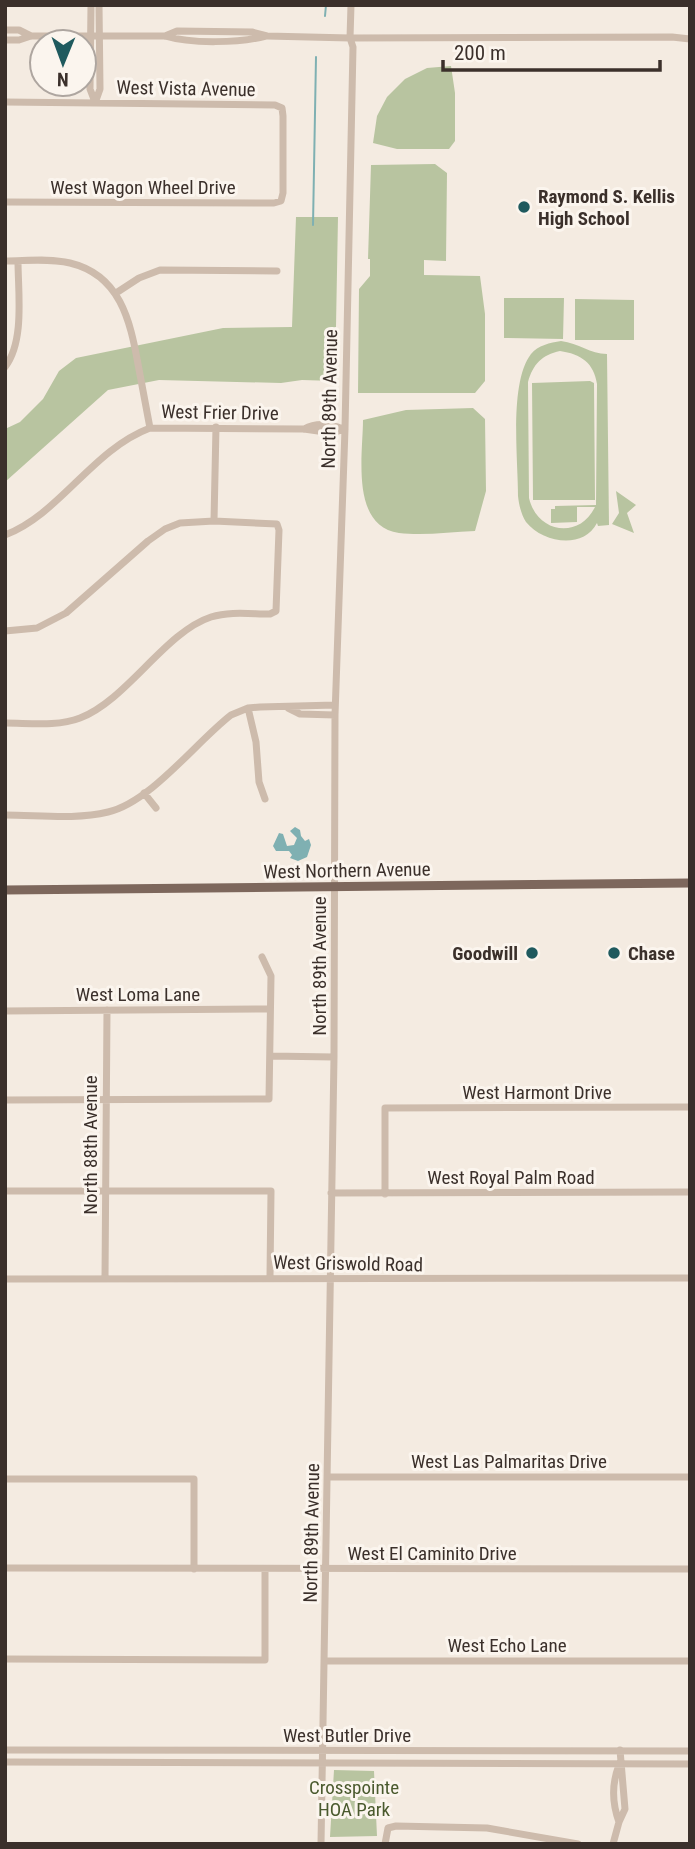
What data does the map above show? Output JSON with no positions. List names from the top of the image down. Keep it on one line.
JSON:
{"streets":{"main road":["West Northern Avenue"],"street":["West Vista Avenue","West Wagon Wheel Drive","North 89th Avenue","West Frier Drive","West Loma Lane","West Harmont Drive","North 88th Avenue","West Royal Palm Road","West Griswold Road","West Las Palmaritas Drive","West El Caminito Drive","West Echo Lane","West Butler Drive"]},"crossings":[["West Vista Avenue","West Wagon Wheel Drive"],["North 89th Avenue","West Frier Drive"],["North 89th Avenue","West Northern Avenue"],["North 89th Avenue","West Royal Palm Road"],["North 89th Avenue","West Griswold Road"],["North 89th Avenue","West Las Palmaritas Drive"],["North 89th Avenue","West El Caminito Drive"],["North 89th Avenue","West Echo Lane"],["North 89th Avenue","West Butler Drive"],["West Loma Lane","North 88th Avenue"],["West Harmont Drive","West Royal Palm Road"],["North 88th Avenue","West Griswold Road"]],"parks":["Crosspointe HOA Park"],"places":["Raymond S. Kellis High School","Goodwill","Chase"],"scale_bar":"200 m","north":"bottom"}
